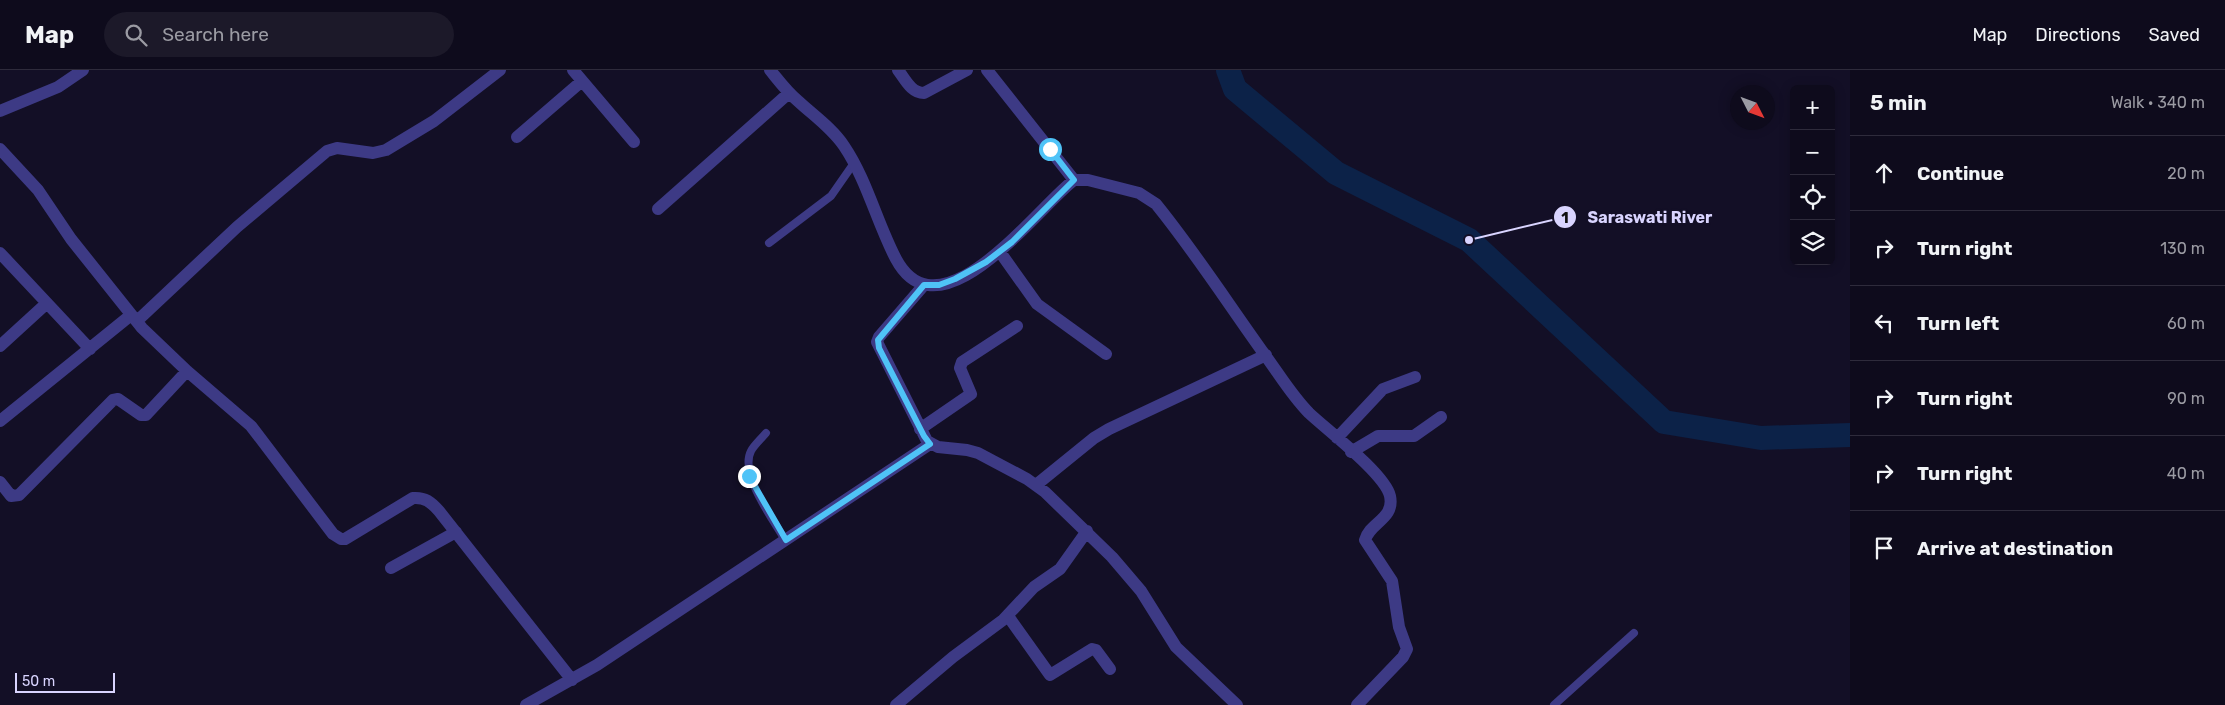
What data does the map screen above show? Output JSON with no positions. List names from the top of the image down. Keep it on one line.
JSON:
{"places":["Saraswati River"],"scale_bar":"50 m","north":"bottom right","page":{"header":"Map","search":"Search here","nav":["Map","Directions","Saved"],"heading":["5 min","Walk · 340 m"],"map_buttons":["+","−"],"list":[["Continue","20 m"],["Turn right","130 m"],["Turn left","60 m"],["Turn right","90 m"],["Turn right","40 m"],"Arrive at destination"],"scale":"50 m"}}
